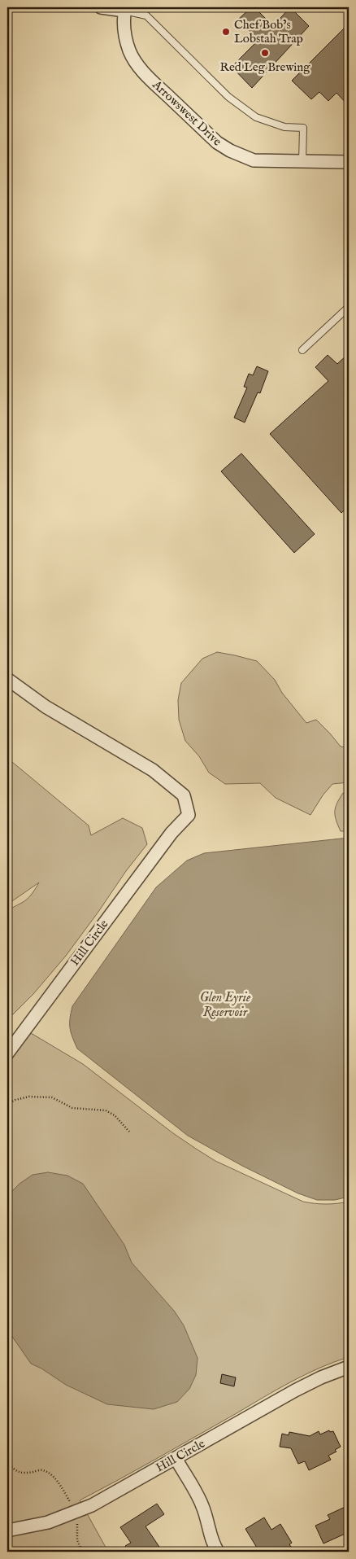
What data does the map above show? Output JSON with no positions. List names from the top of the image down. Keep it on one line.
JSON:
{"streets":{"street":["Arrowswest Drive","Hill Circle"]},"water":["Glen Eyrie Reservoir"],"places":["Chef Bob’s Lobstah Trap","Red Leg Brewing"]}
